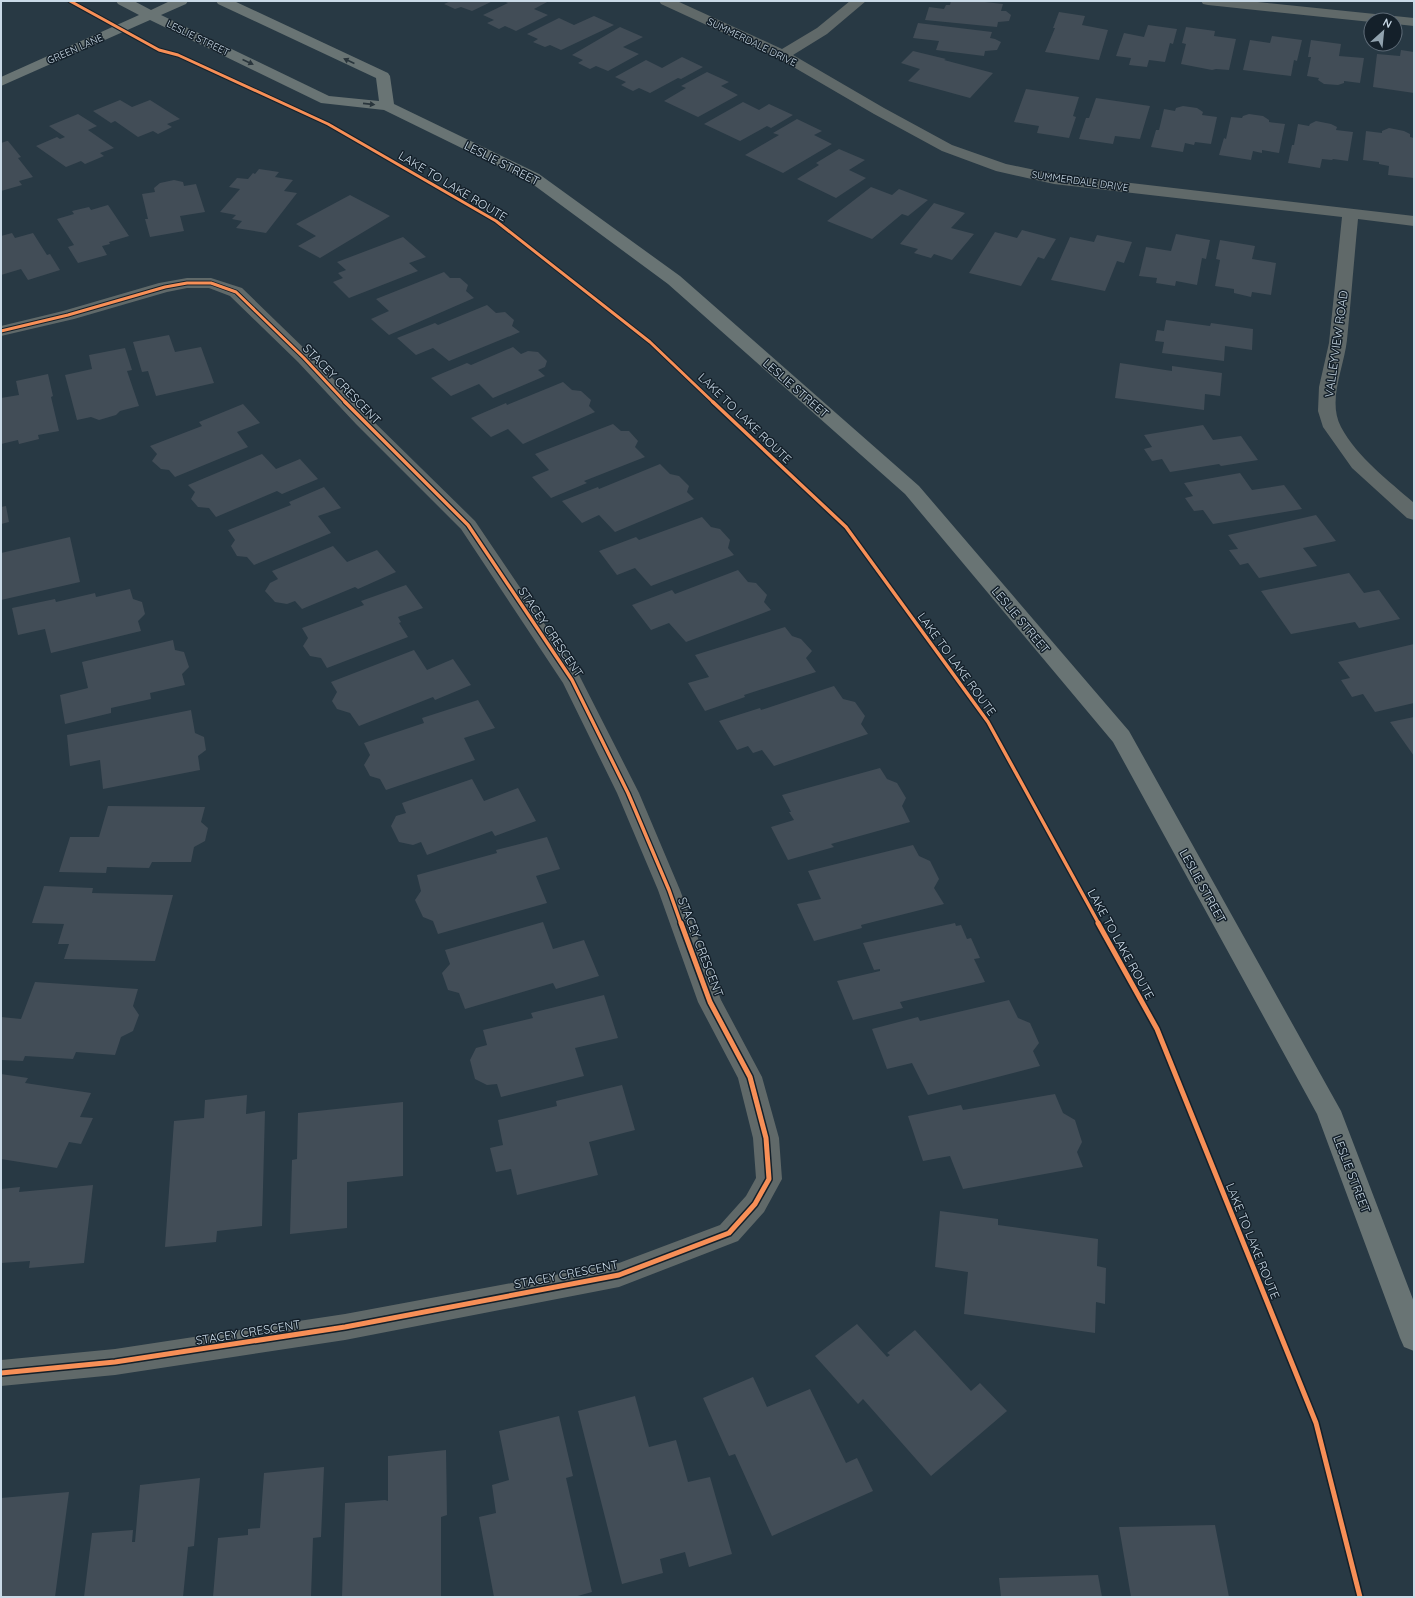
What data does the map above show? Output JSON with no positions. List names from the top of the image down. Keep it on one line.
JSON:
{"streets":{"main road":["LESLIE STREET","GREEN LANE"],"street":["SUMMERDALE DRIVE","VALLEYVIEW ROAD","STACEY CRESCENT"],"cycle path":["LAKE TO LAKE ROUTE"]},"crossings":[["LESLIE STREET","GREEN LANE"],["SUMMERDALE DRIVE","VALLEYVIEW ROAD"]],"north":"top right"}
